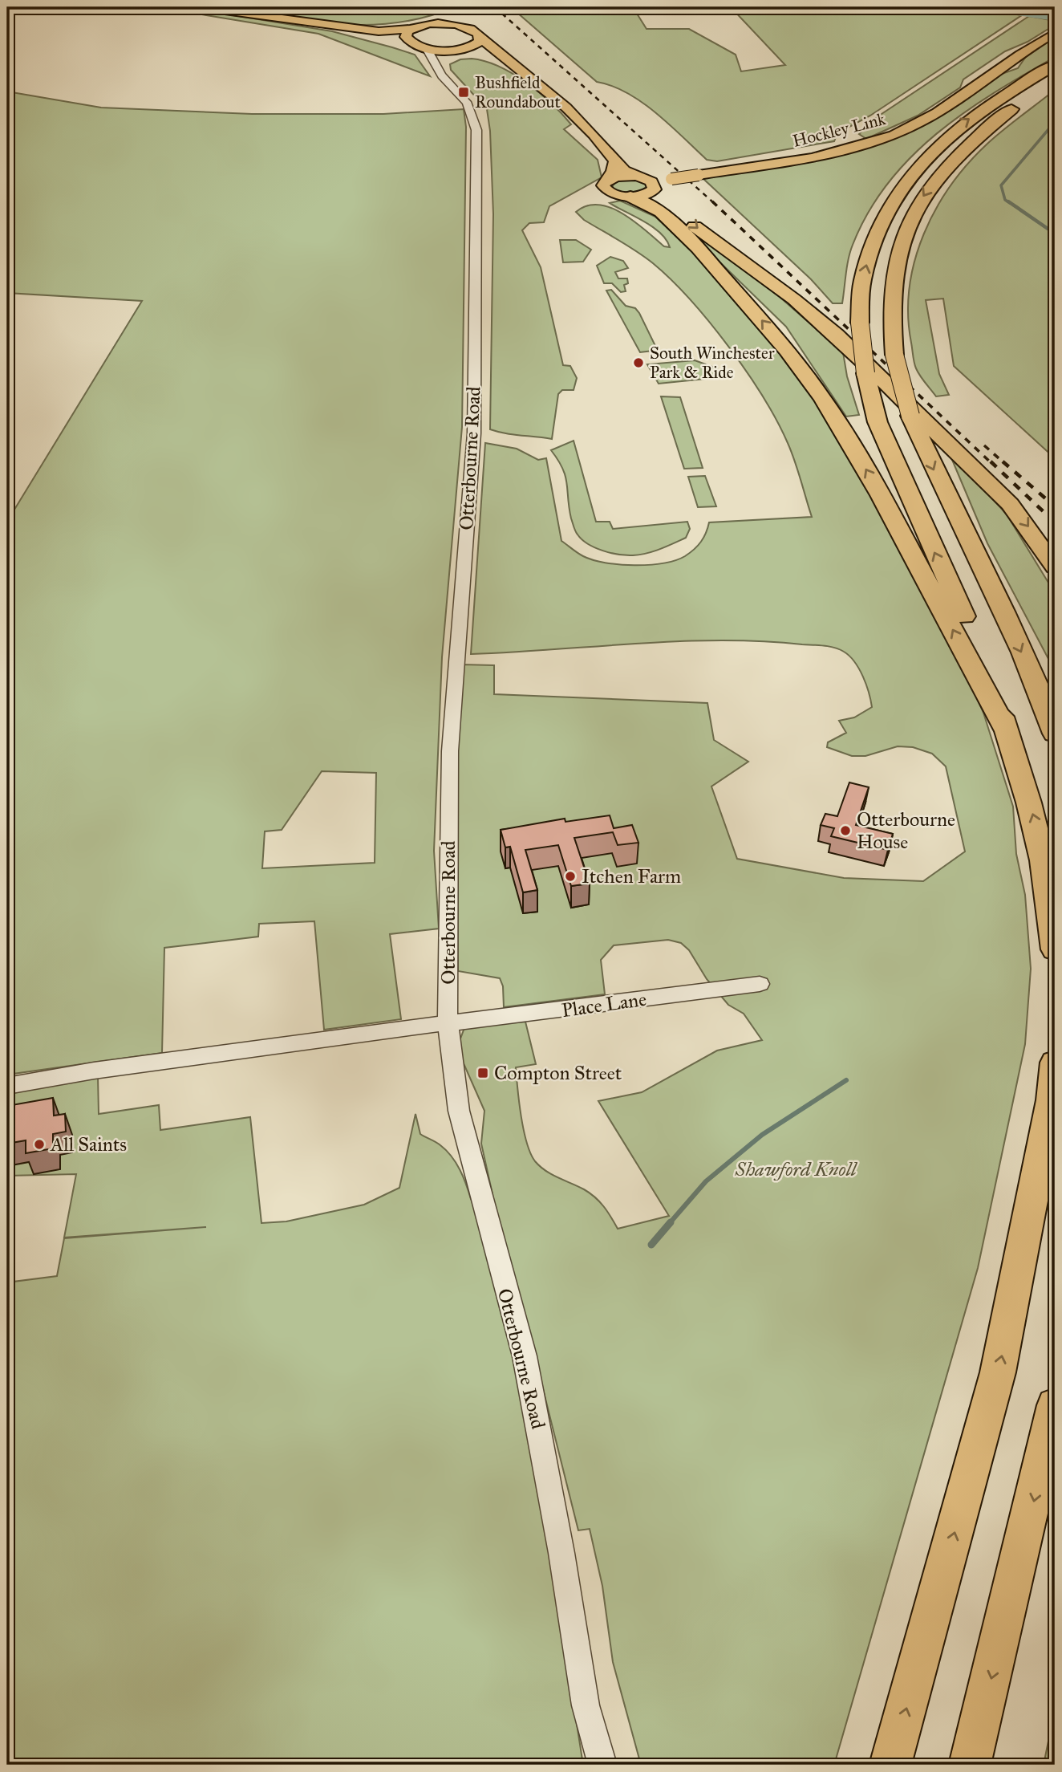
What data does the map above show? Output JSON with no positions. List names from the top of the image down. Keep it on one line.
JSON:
{"streets":{"main road":["Hockley Link"],"street":["Otterbourne Road","Place Lane"]},"crossings":[["Otterbourne Road","Place Lane"]],"parks":["Shawford Knoll"],"places":{"transit":["Bushfield Roundabout","Compton Street"],"other":["South Winchester Park & Ride","Otterbourne House","Itchen Farm","All Saints"]}}
